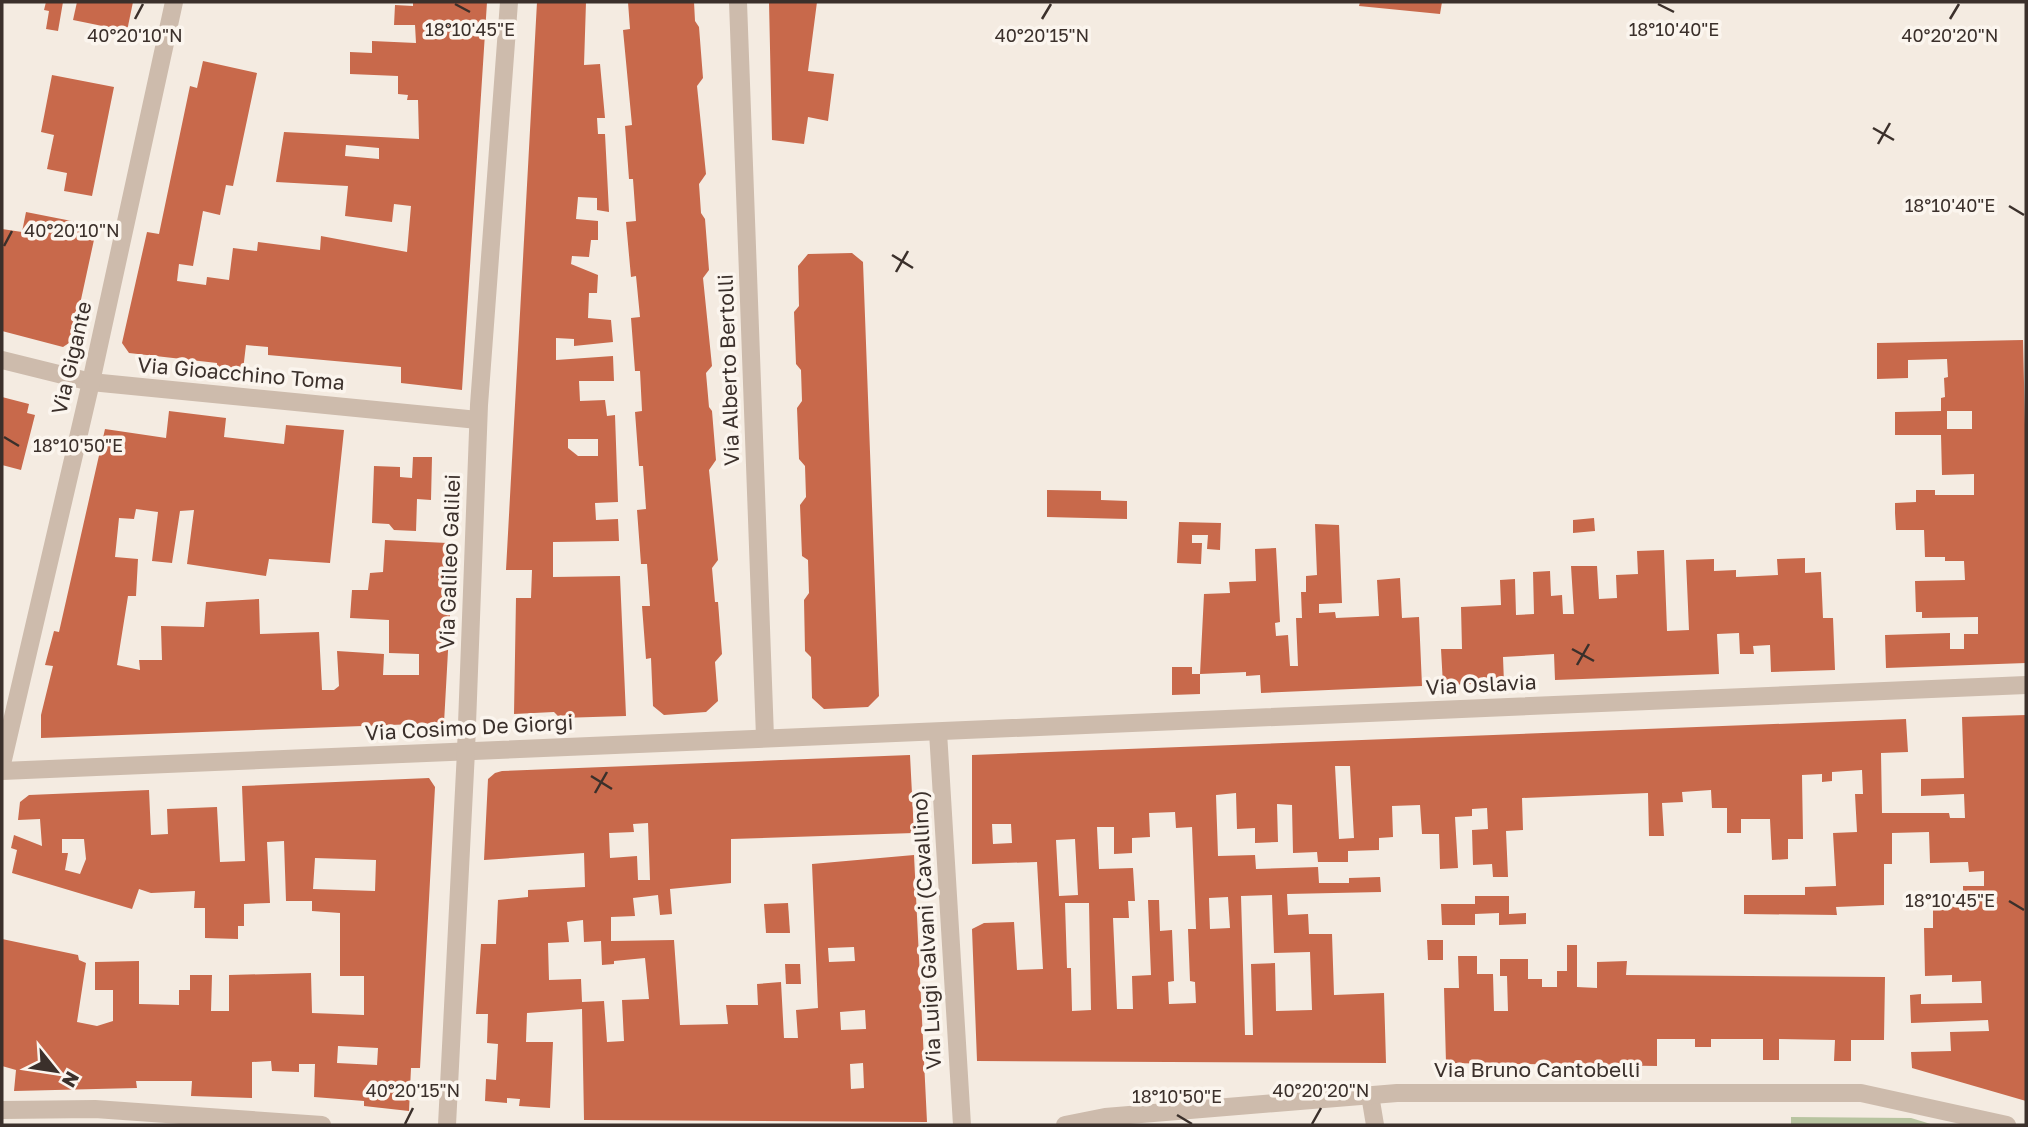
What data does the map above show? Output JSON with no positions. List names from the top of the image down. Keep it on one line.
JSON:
{"streets":{"street":["Via Gigante","Via Alberto Bertolli","Via Gioacchino Toma","Via Galileo Galilei","Via Oslavia","Via Cosimo De Giorgi","Via Luigi Galvani (Cavallino)","Via Bruno Cantobelli"]},"crossings":[["Via Gigante","Via Gioacchino Toma"],["Via Alberto Bertolli","Via Cosimo De Giorgi"],["Via Gioacchino Toma","Via Galileo Galilei"],["Via Galileo Galilei","Via Cosimo De Giorgi"],["Via Oslavia","Via Cosimo De Giorgi"],["Via Oslavia","Via Luigi Galvani (Cavallino)"],["Via Cosimo De Giorgi","Via Luigi Galvani (Cavallino)"]],"north":"bottom right","coordinates":["18°10'45\"E","18°10'40\"E","40°20'10\"N","40°20'15\"N","40°20'20\"N","18°10'50\"E"]}
